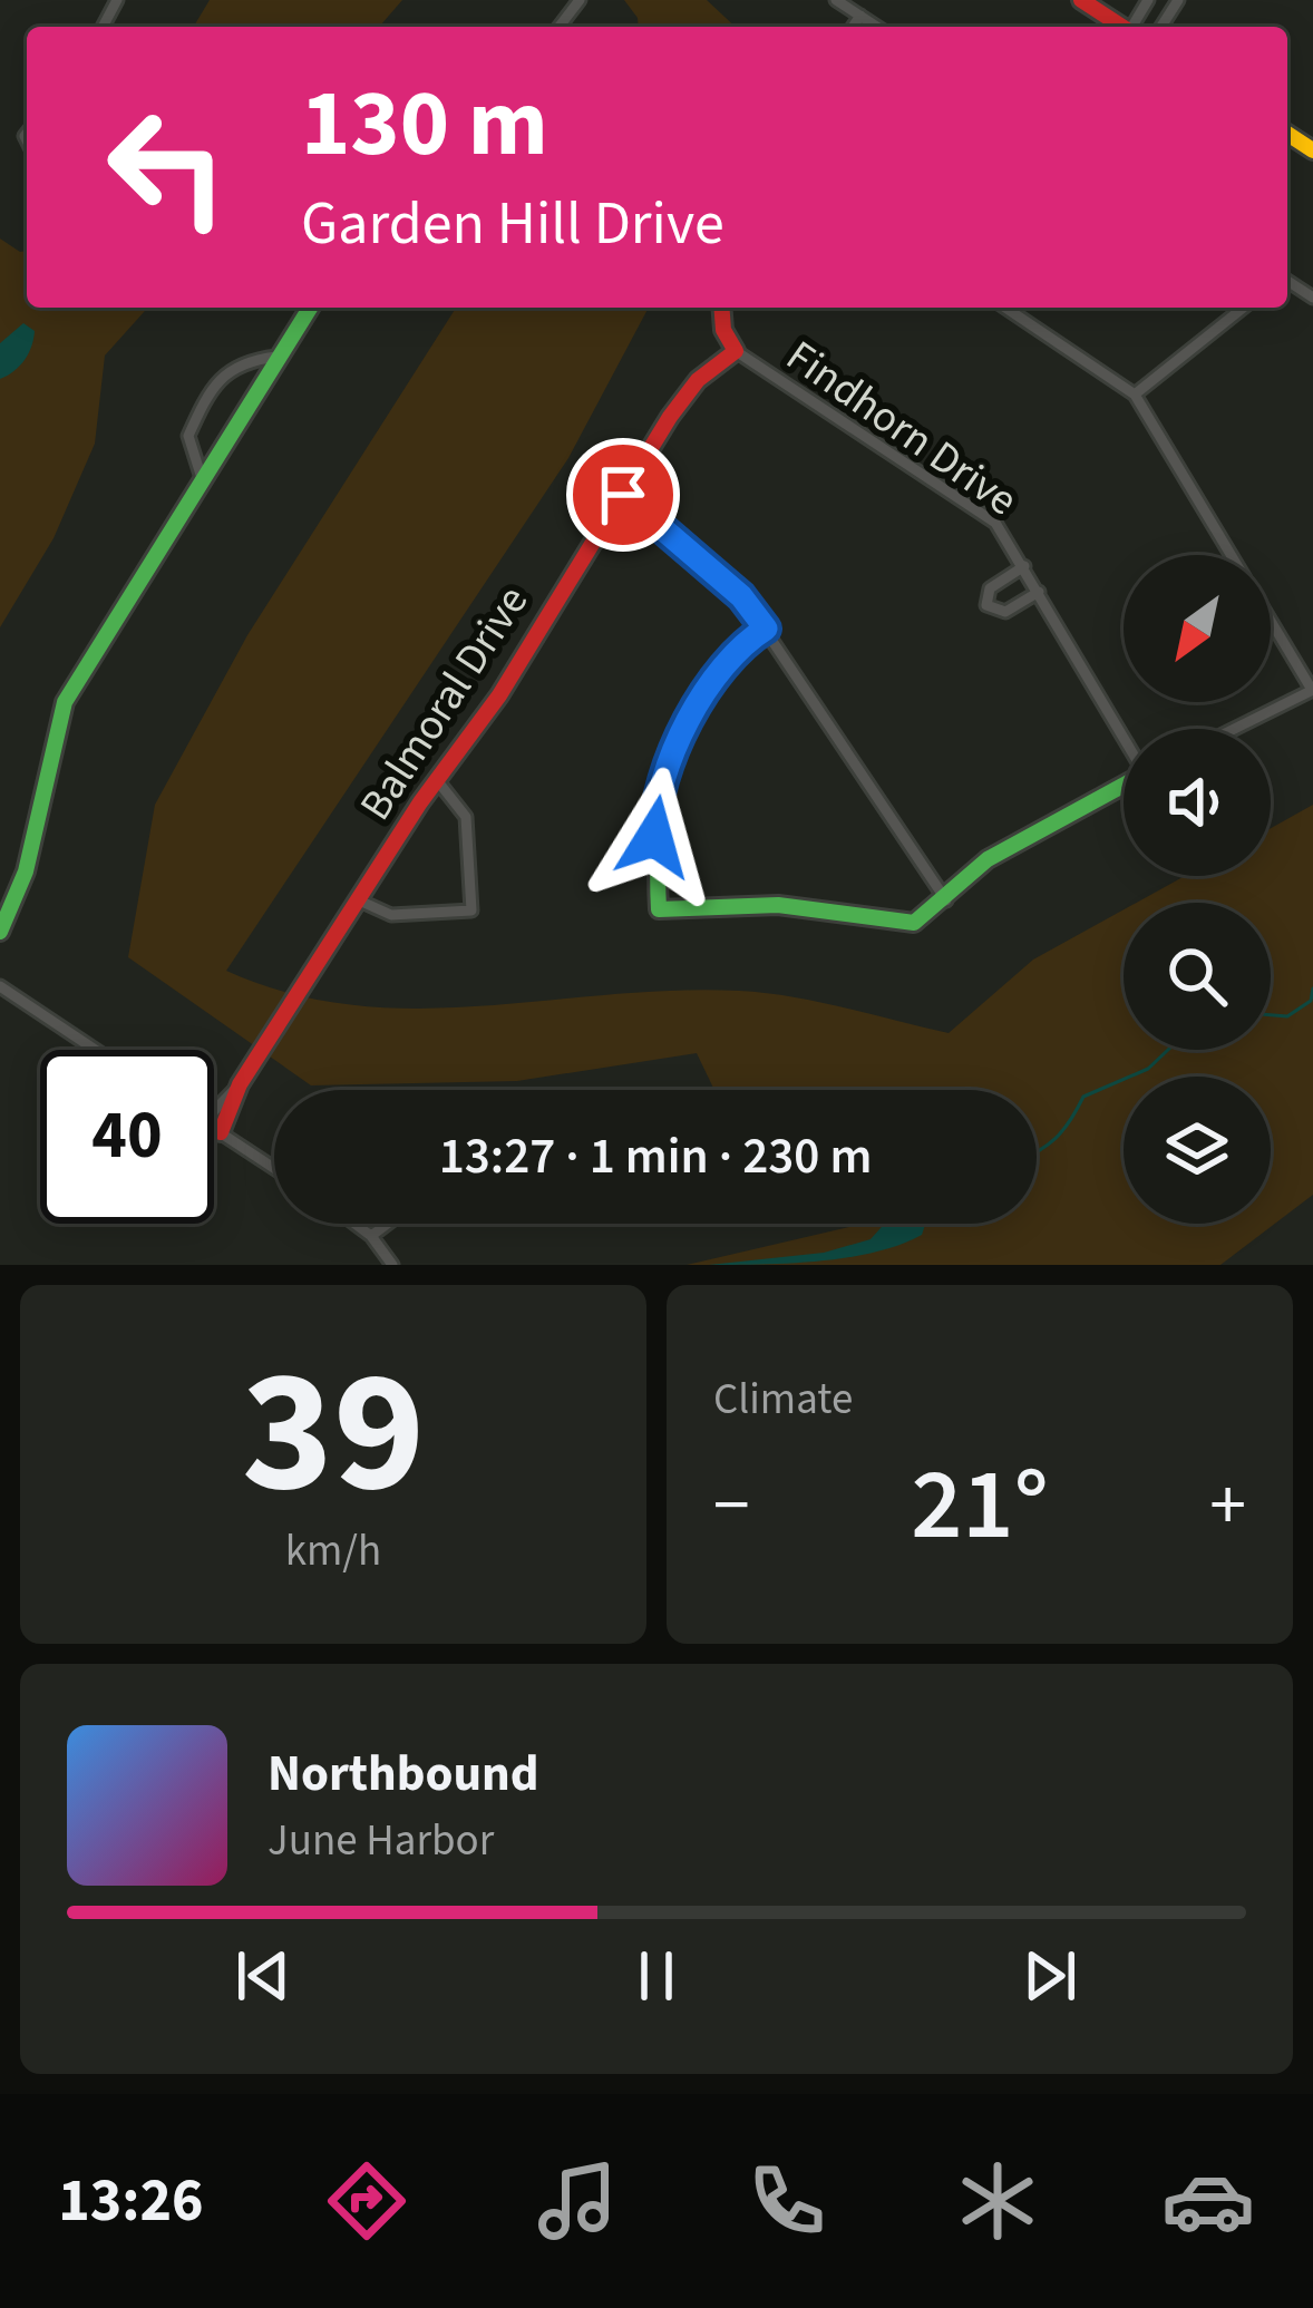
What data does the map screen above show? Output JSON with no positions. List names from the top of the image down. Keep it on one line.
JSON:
{"streets":{"street":["Findhorn Drive","Balmoral Drive"]},"crossings":[["Findhorn Drive","Balmoral Drive"]],"north":"bottom left","page":{"turn":["130 m","Garden Hill Drive"],"limit":"40","trip":"13:27 · 1 min · 230 m","tile":[["39","km/h"],"Climate"],"heat":["−","21°","+"],"song":["Northbound","June Harbor"],"tabs":"13:26"}}
